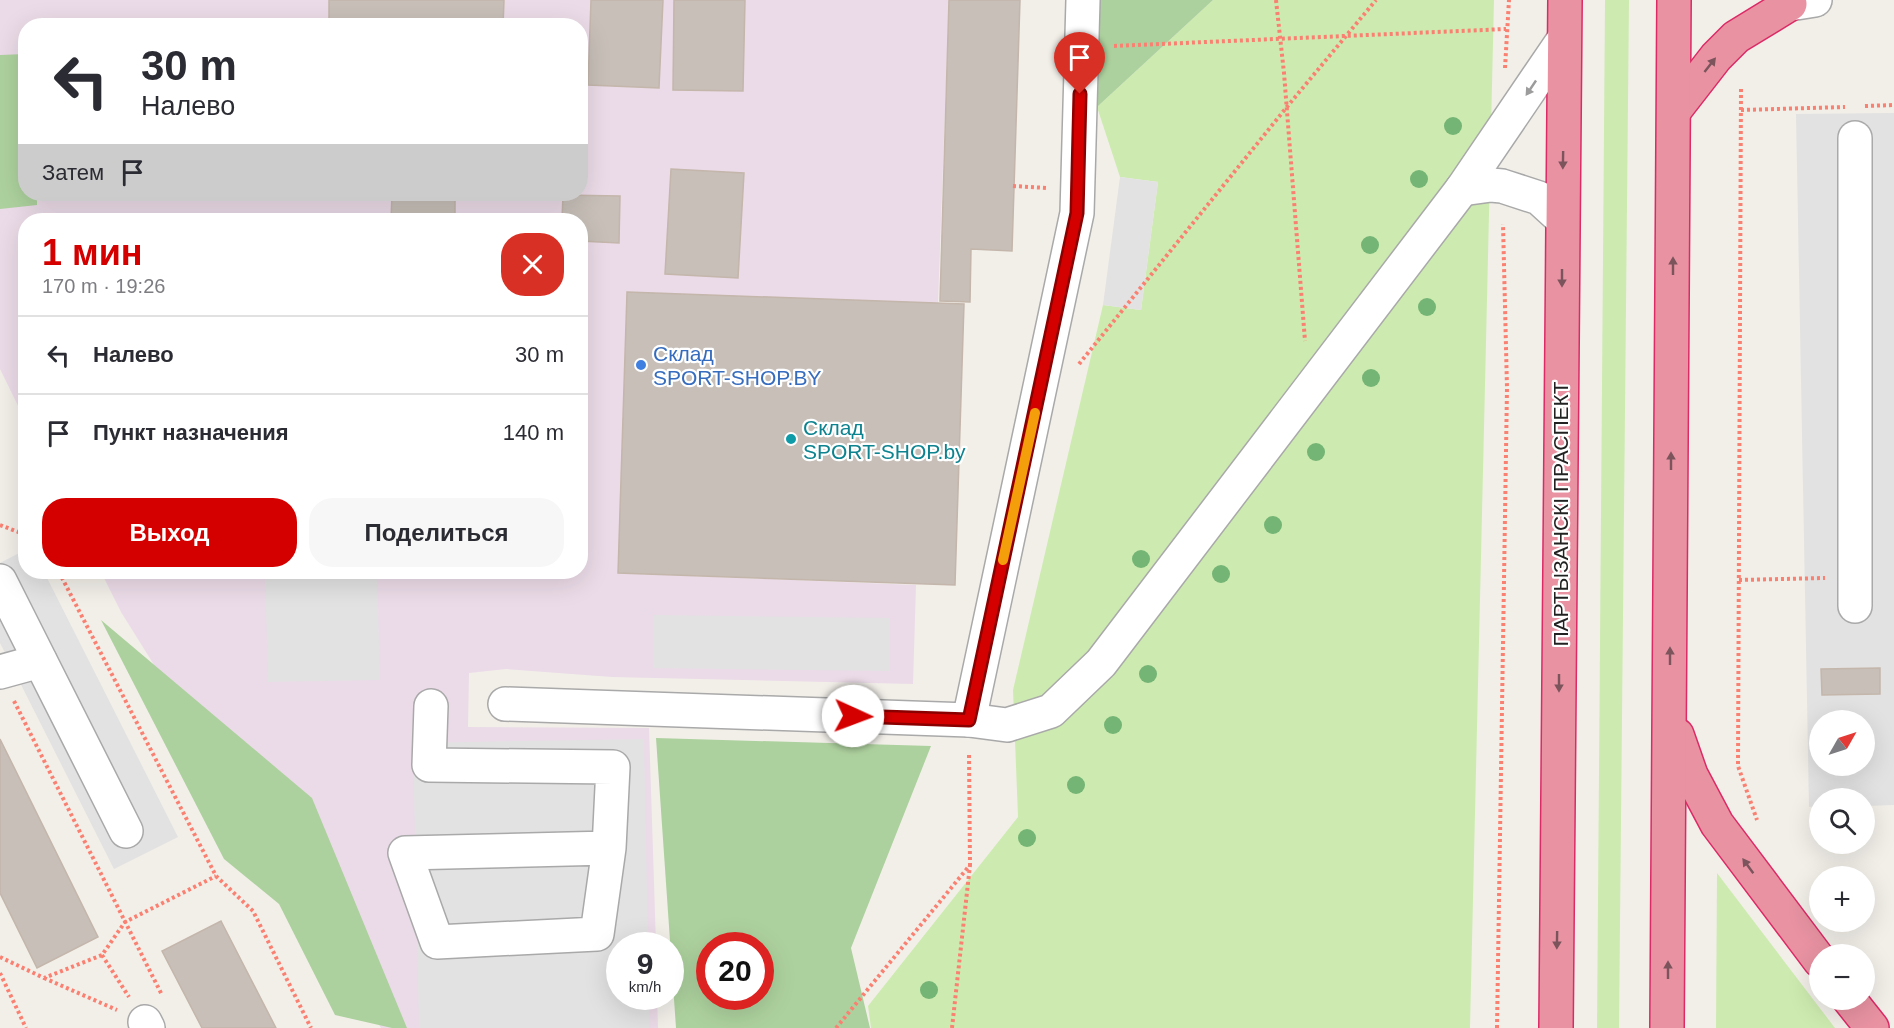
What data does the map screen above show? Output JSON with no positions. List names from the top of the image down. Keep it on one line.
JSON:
{"streets":{"highway":["ПАРТЫЗАНСКІ ПРАСПЕКТ"]},"places":["Склад SPORT-SHOP.BY","Склад SPORT-SHOP.by"],"north":"top right","page":{"turn":["30 m","Налево"],"then":"Затем","heading":["1 мин","170 m · 19:26"],"list":[{"name":"Налево","value":"30 m"},{"name":"Пункт назначения","value":"140 m"}],"buttons":["Выход","Поделиться"],"map_buttons":["+","−"],"speed":"9 km/h","limit":"20"}}
